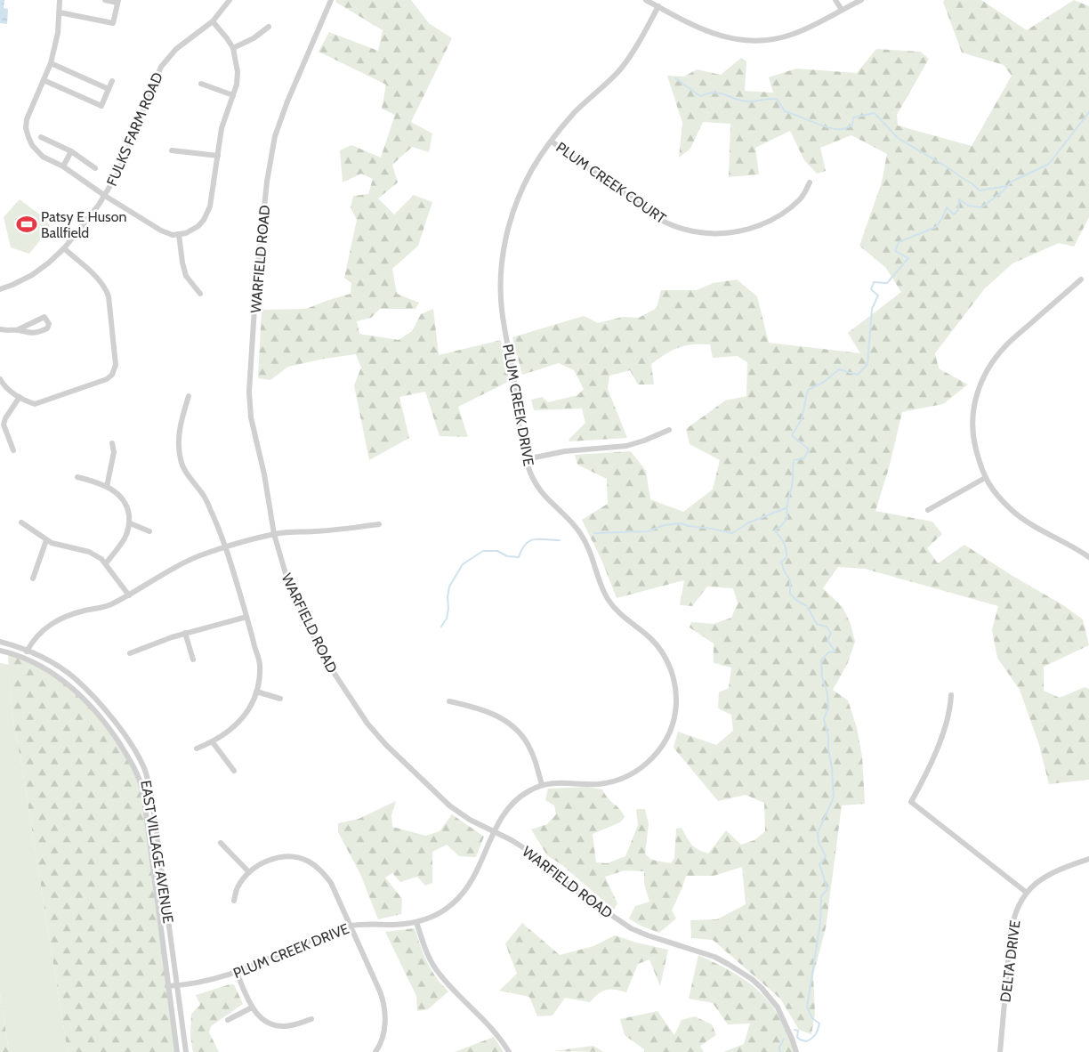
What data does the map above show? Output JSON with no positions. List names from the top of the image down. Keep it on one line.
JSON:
{"streets":{"street":["FULKS FARM ROAD","PLUM CREEK COURT","WARFIELD ROAD","PLUM CREEK DRIVE","EAST VILLAGE AVENUE","DELTA DRIVE"]},"crossings":[["PLUM CREEK COURT","PLUM CREEK DRIVE"],["WARFIELD ROAD","PLUM CREEK DRIVE"],["PLUM CREEK DRIVE","EAST VILLAGE AVENUE"]],"places":{"sports":["Patsy E Huson Ballfield"]}}
